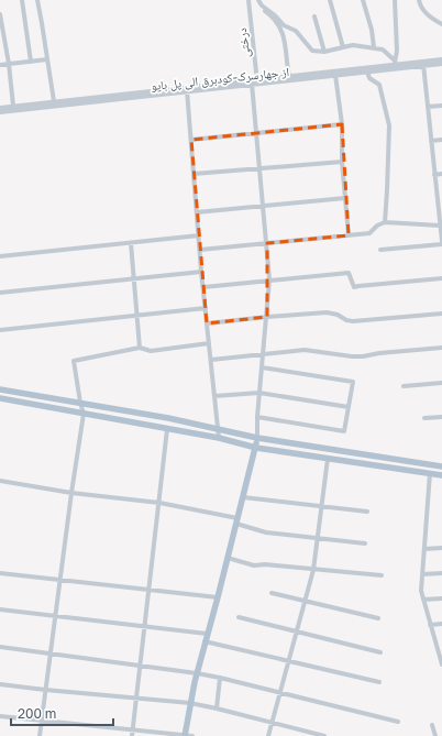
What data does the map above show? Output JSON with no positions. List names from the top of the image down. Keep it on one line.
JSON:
{"streets":{"street":["درختی","از جهارسرک-کودبرق الی پل بایو"]},"crossings":[["درختی","از جهارسرک-کودبرق الی پل بایو"]],"scale_bar":"200 m"}
